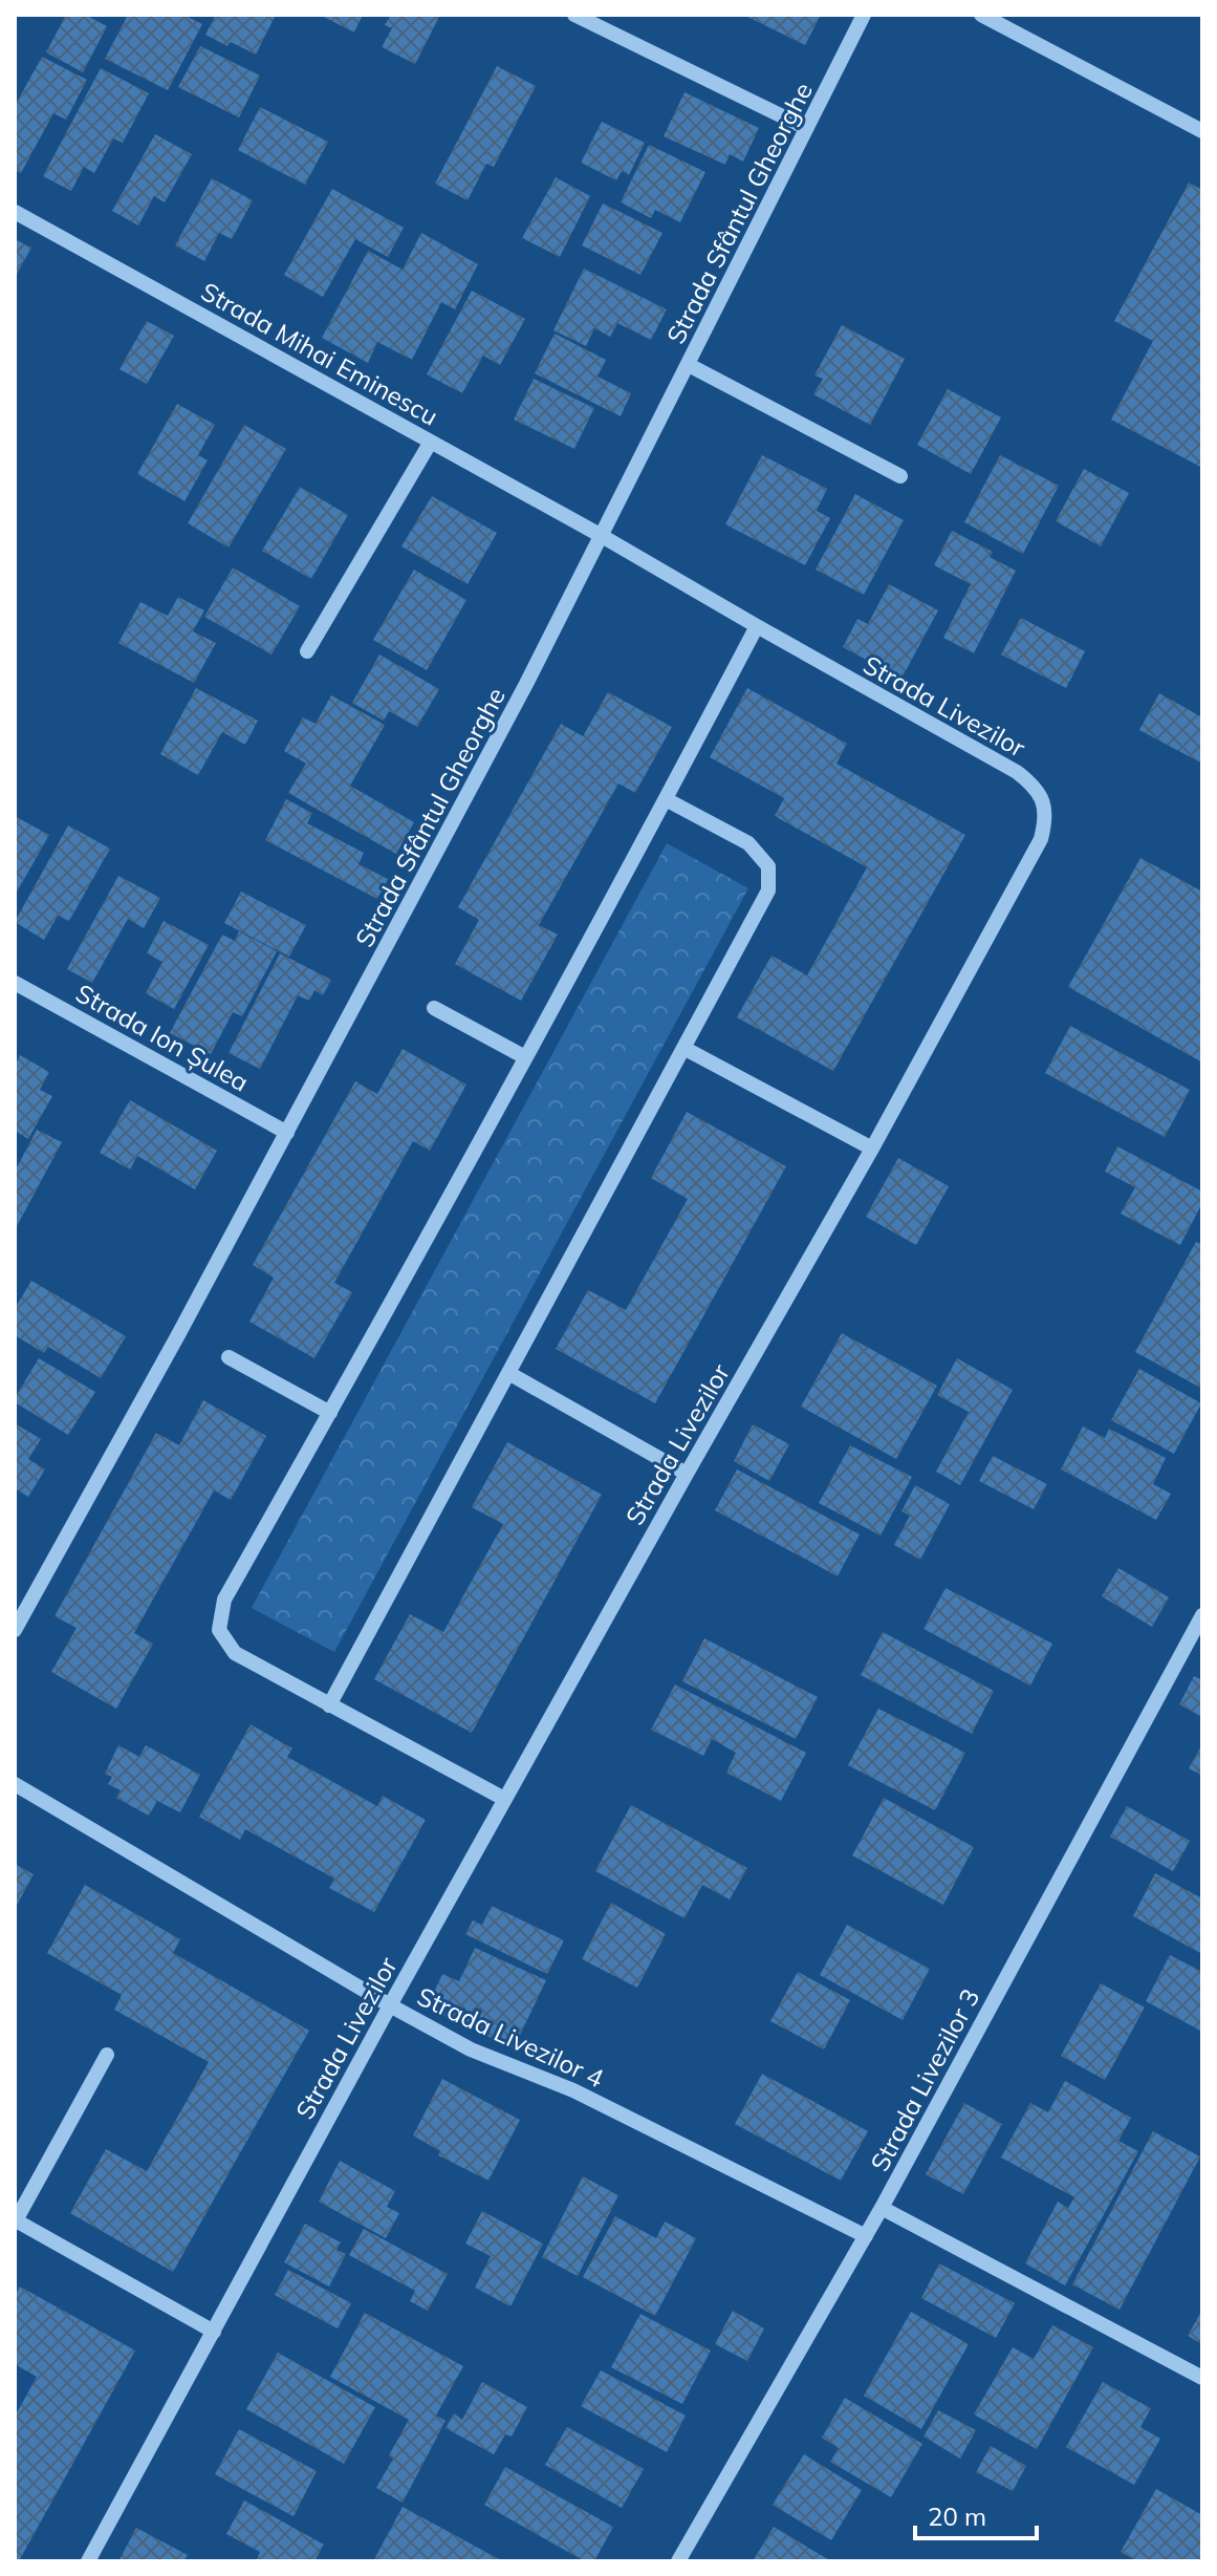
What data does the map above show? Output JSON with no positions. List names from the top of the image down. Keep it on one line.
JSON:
{"streets":{"street":["Strada Sfântul Gheorghe","Strada Mihai Eminescu","Strada Livezilor","Strada Ion Șulea","Strada Livezilor 4","Strada Livezilor 3"]},"crossings":[["Strada Sfântul Gheorghe","Strada Mihai Eminescu"],["Strada Sfântul Gheorghe","Strada Livezilor"],["Strada Sfântul Gheorghe","Strada Ion Șulea"],["Strada Mihai Eminescu","Strada Livezilor"],["Strada Livezilor","Strada Livezilor 4"],["Strada Livezilor 4","Strada Livezilor 3"]],"scale_bar":"20 m"}
